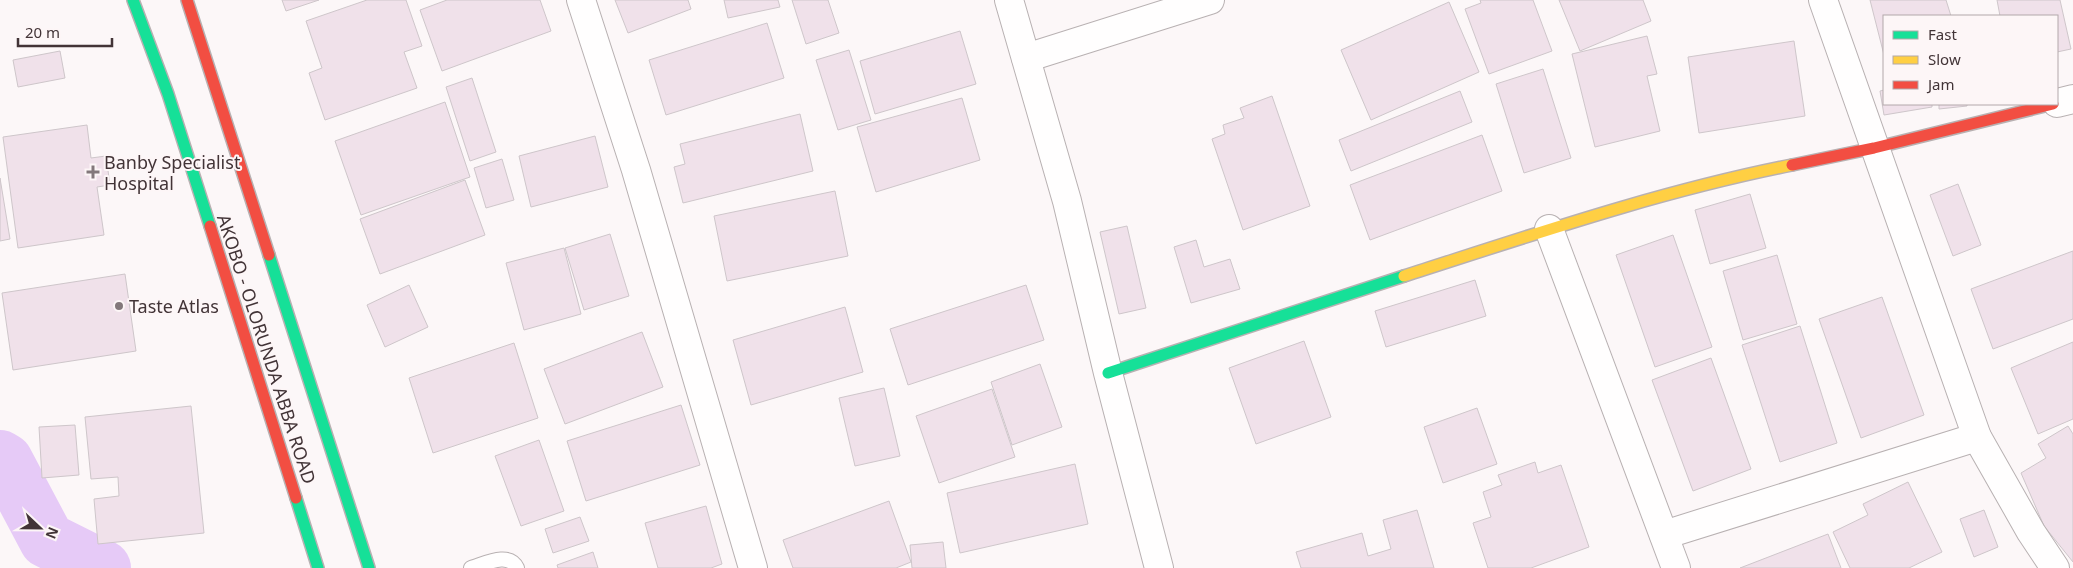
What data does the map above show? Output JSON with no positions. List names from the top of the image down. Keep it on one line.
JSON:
{"streets":{"main road":["AKOBO - OLORUNDA ABBA ROAD"]},"places":{"health":["Banby Specialist Hospital"],"other":["Taste Atlas"]},"legend":["Fast","Slow","Jam"],"scale_bar":"20 m","north":"right"}
